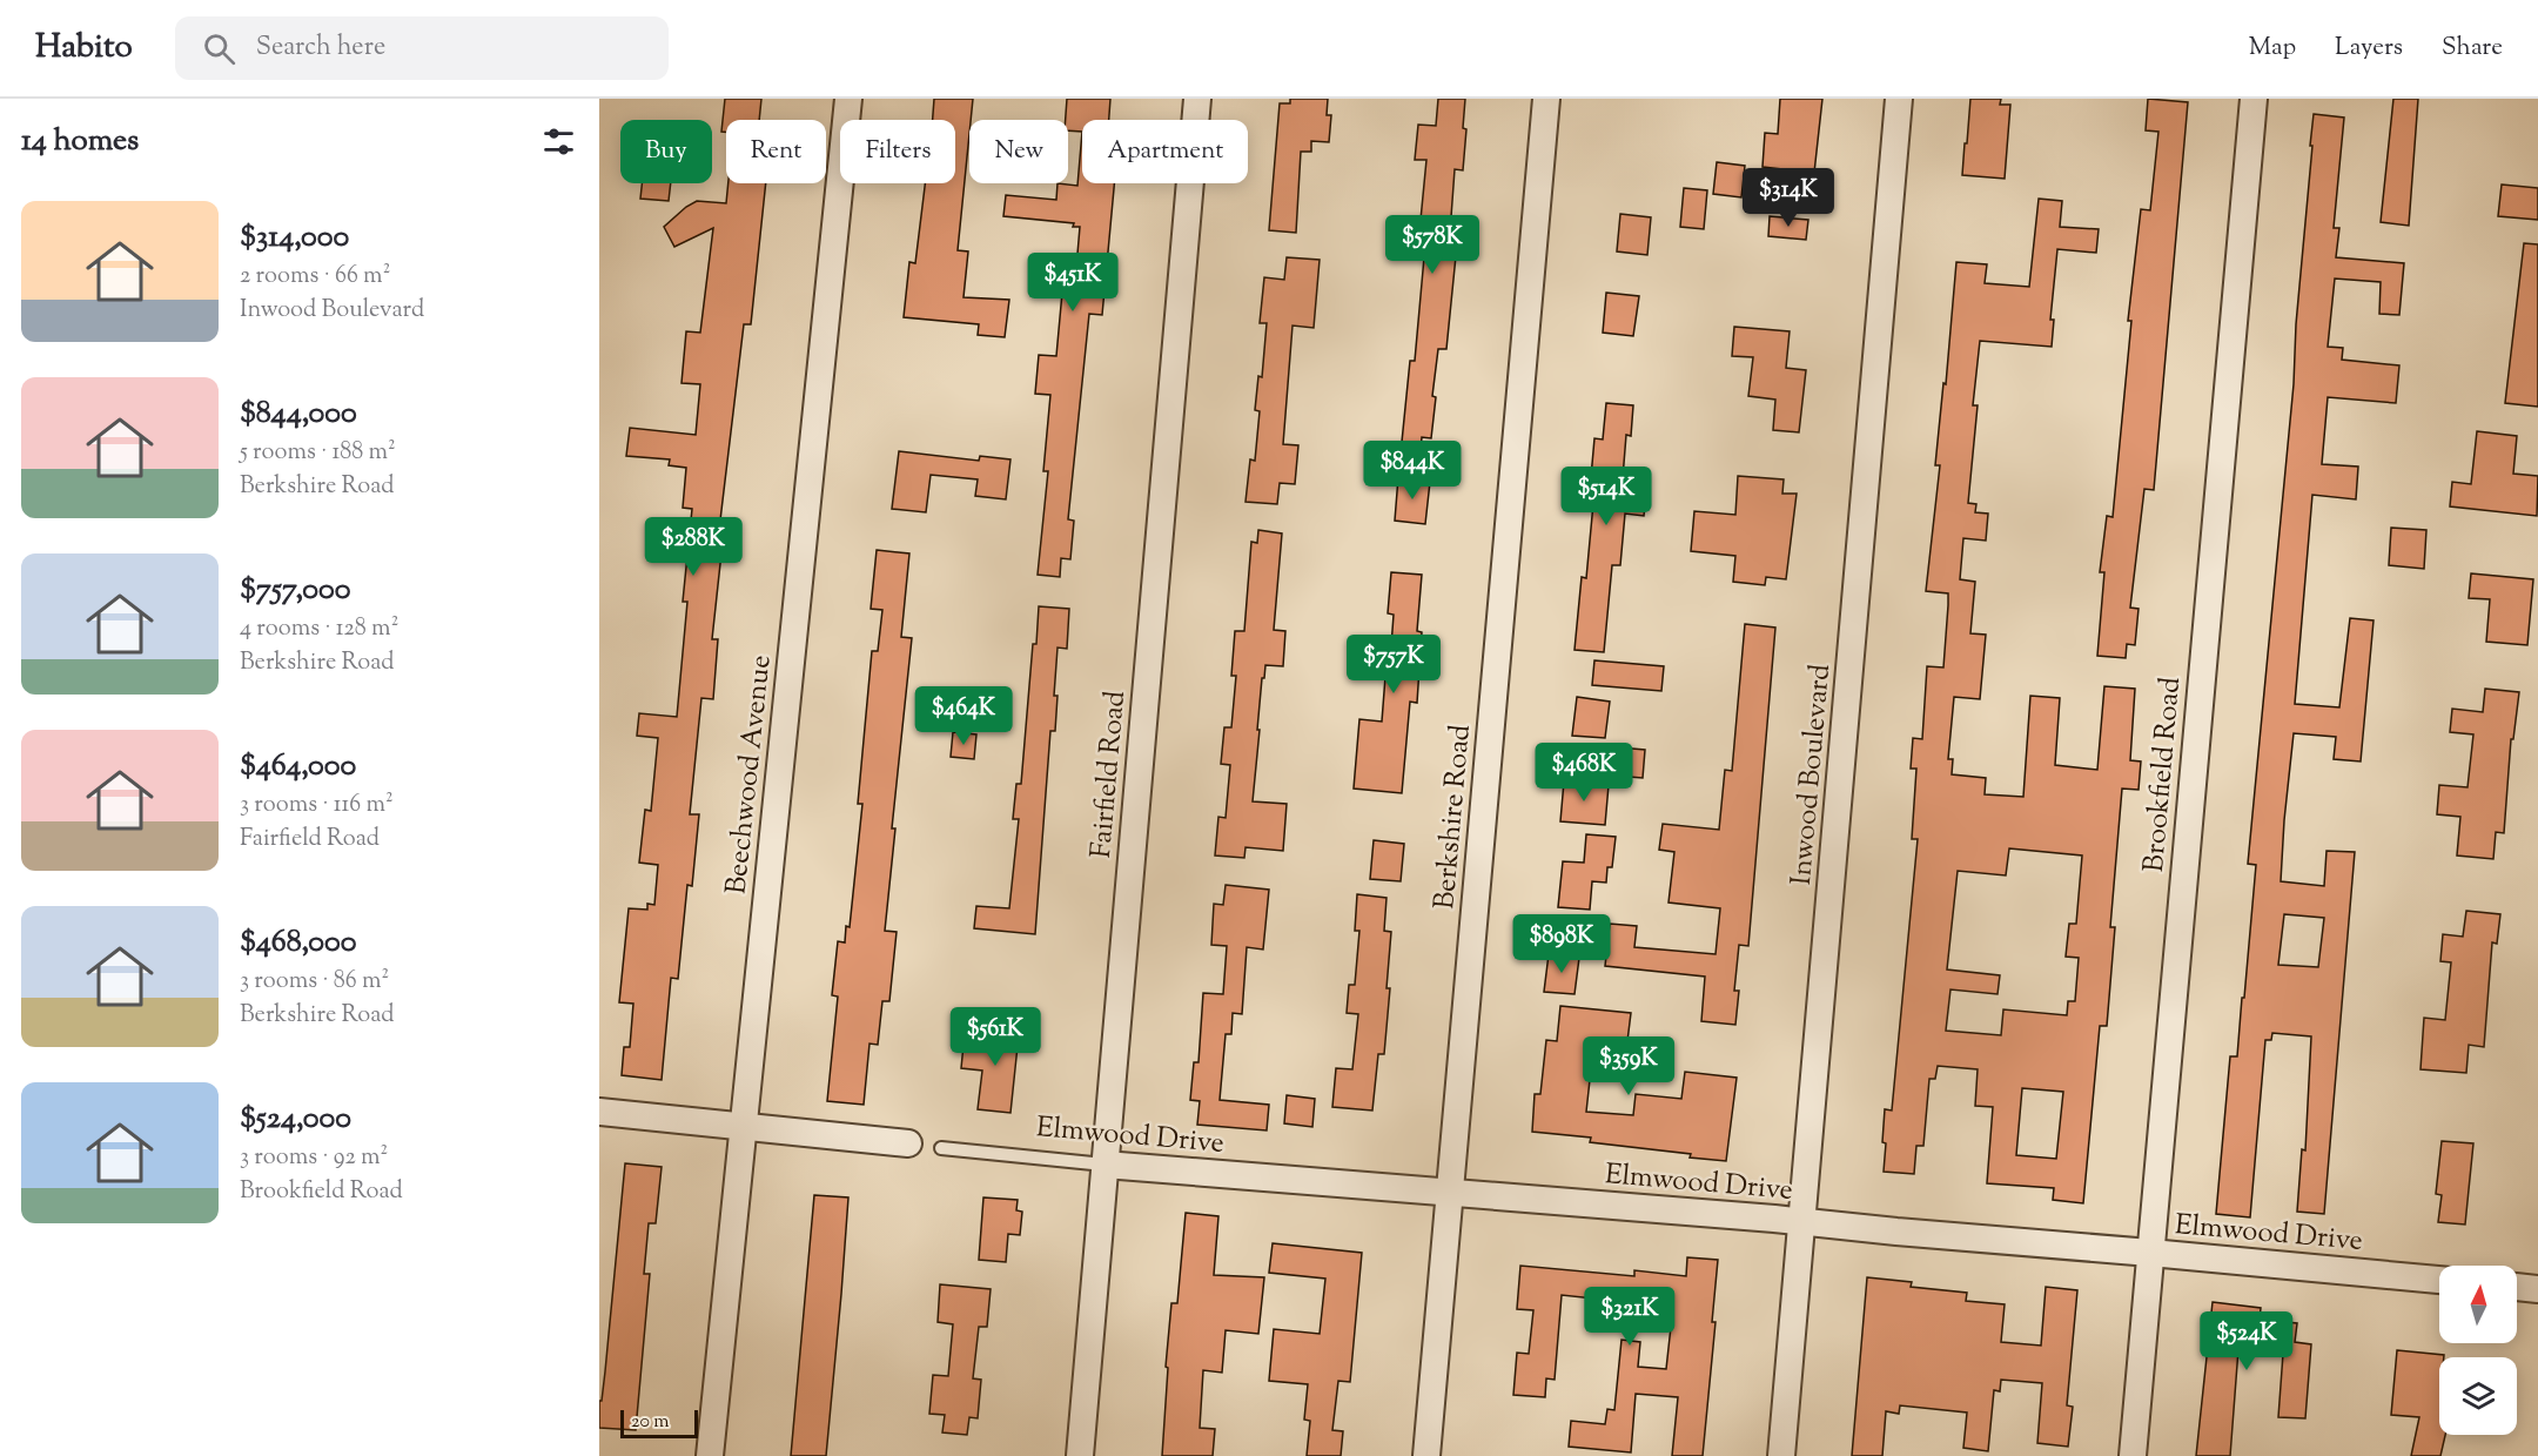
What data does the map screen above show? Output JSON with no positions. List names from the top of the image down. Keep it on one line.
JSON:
{"streets":{"street":["Beechwood Avenue","Fairfield Road","Inwood Boulevard","Brookfield Road","Berkshire Road","Elmwood Drive"]},"crossings":[["Fairfield Road","Elmwood Drive"],["Inwood Boulevard","Elmwood Drive"],["Brookfield Road","Elmwood Drive"],["Berkshire Road","Elmwood Drive"]],"scale_bar":"20 m","north":"top","page":{"header":"Habito","search":"Search here","nav":["Map","Layers","Share"],"heading":"14 homes","chip":["Buy","Rent","Filters","New","Apartment"],"price":["$314K","$578K","$451K","$844K","$514K","$288K","$757K","$464K","$468K","$898K","$561K","$359K","$321K","$524K"],"list":[{"name":"$314,000","note":"2 rooms · 66 m² · Inwood Boulevard"},{"name":"$844,000","note":"5 rooms · 188 m² · Berkshire Road"},{"name":"$757,000","note":"4 rooms · 128 m² · Berkshire Road"},{"name":"$464,000","note":"3 rooms · 116 m² · Fairfield Road"},{"name":"$468,000","note":"3 rooms · 86 m² · Berkshire Road"},{"name":"$524,000","note":"3 rooms · 92 m² · Brookfield Road"}],"scale":"20 m"}}
